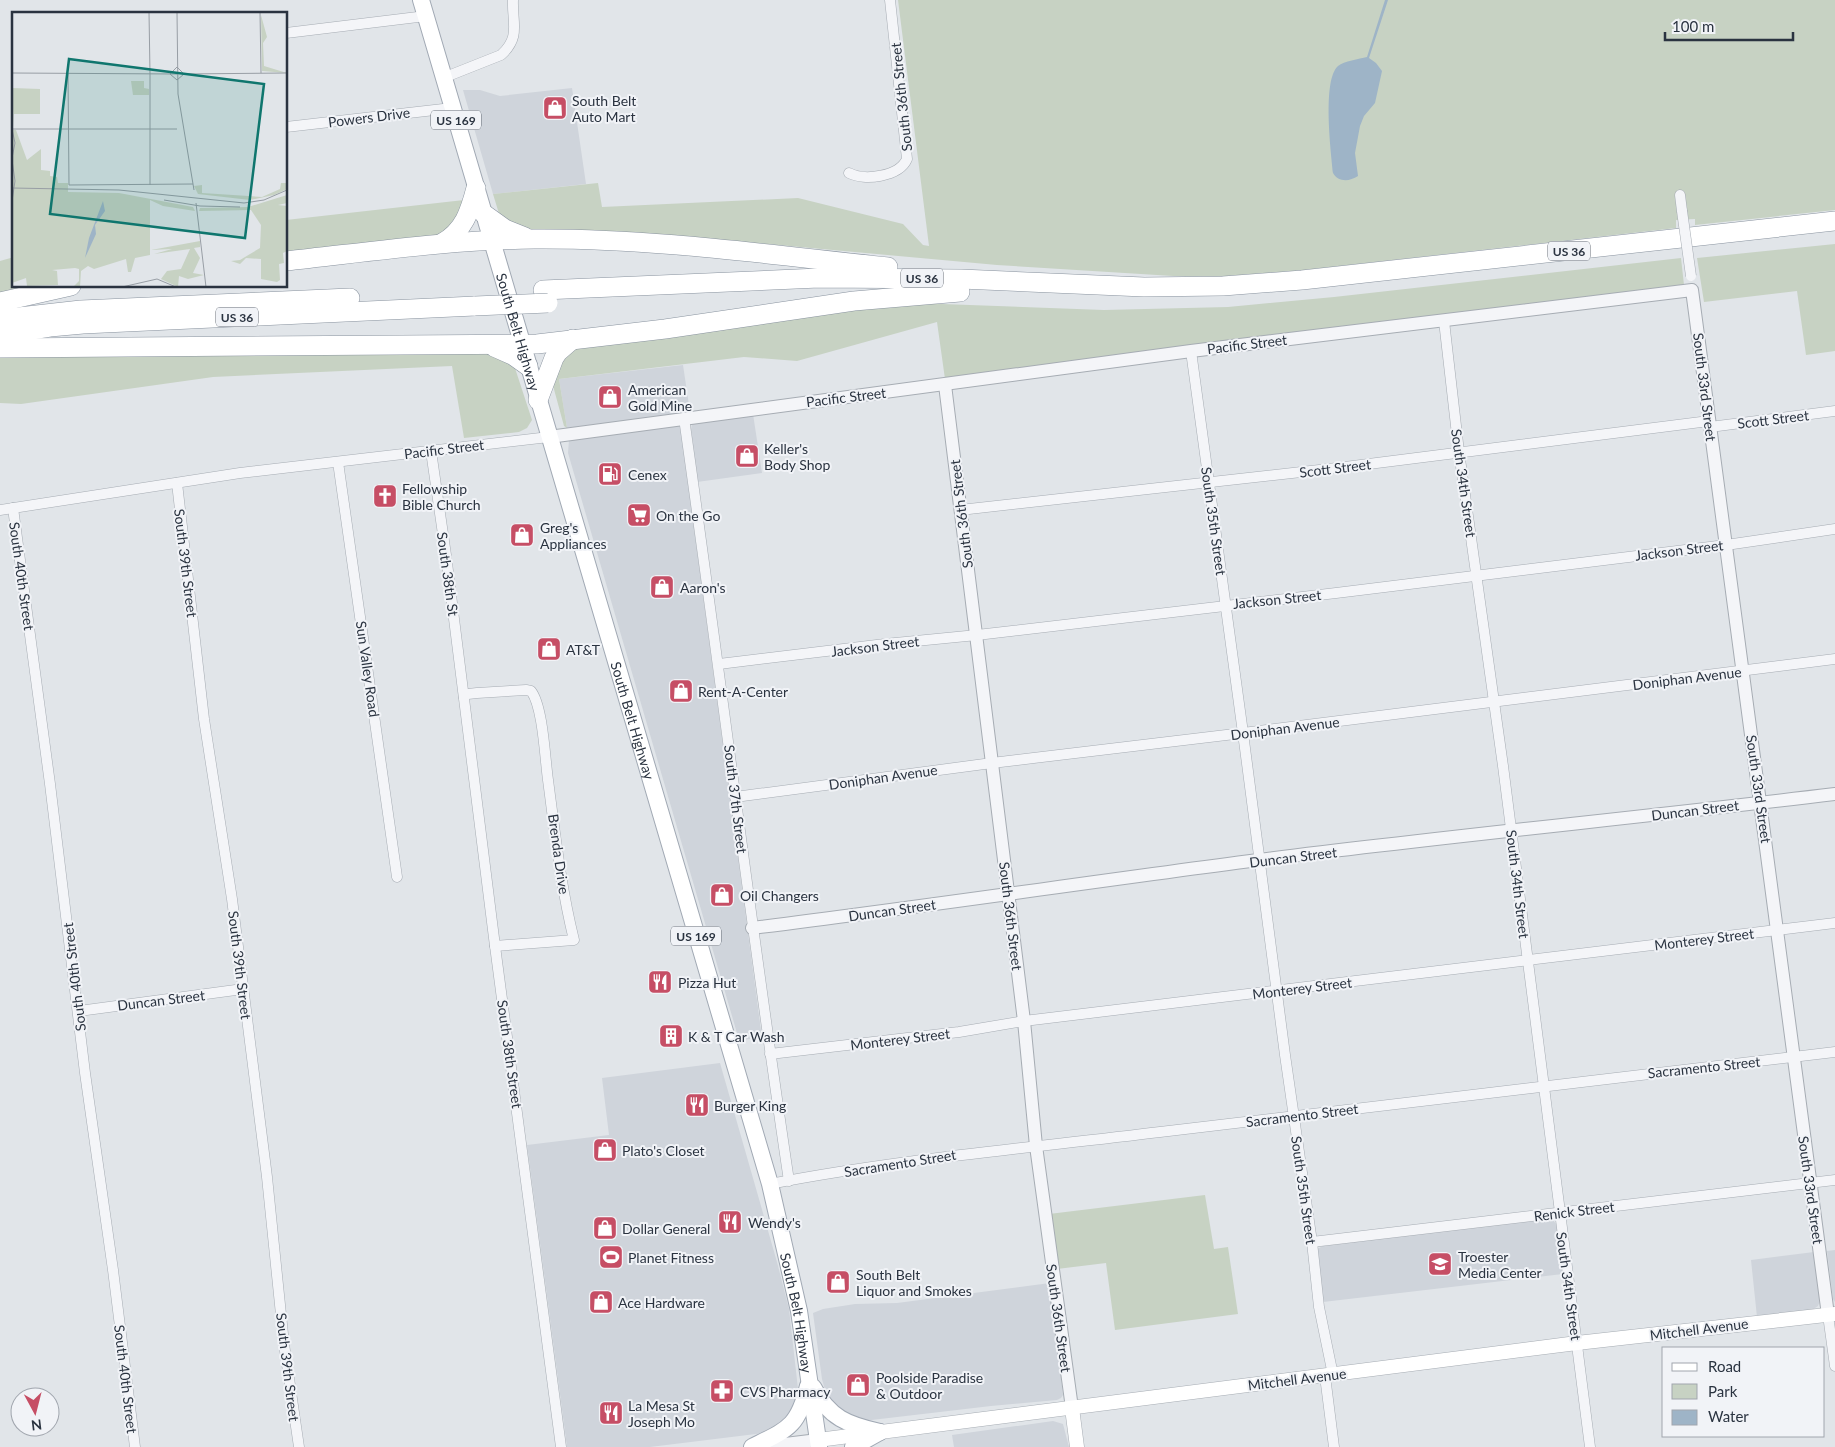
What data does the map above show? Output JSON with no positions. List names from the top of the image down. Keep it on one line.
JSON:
{"streets":{"highway":["US 36"],"main road":["South 36th Street","US 169","South Belt Highway","Mitchell Avenue"],"street":["Powers Drive","Pacific Street","South 33rd Street","Scott Street","South 34th Street","South 35th Street","Jackson Street","South 39th Street","South 38th St","South 40th Street","Sun Valley Road","Doniphan Avenue","South 37th Street","Duncan Street","Brenda Drive","Monterey Street","South 38th Street","Sacramento Street","Renick Street"]},"crossings":[["South 36th Street","Pacific Street"],["South 36th Street","Scott Street"],["South 36th Street","Jackson Street"],["South 36th Street","Doniphan Avenue"],["South 36th Street","Duncan Street"],["South 36th Street","Monterey Street"],["South 36th Street","Sacramento Street"],["South 36th Street","Mitchell Avenue"],["Powers Drive","South Belt Highway"],["South Belt Highway","Pacific Street"],["South Belt Highway","Sacramento Street"],["South Belt Highway","Mitchell Avenue"],["Pacific Street","South 33rd Street"],["Pacific Street","South 34th Street"],["Pacific Street","South 35th Street"],["Pacific Street","South 39th Street"],["Pacific Street","South 38th St"],["Pacific Street","South 40th Street"],["Pacific Street","Sun Valley Road"],["Pacific Street","South 37th Street"],["South 33rd Street","Scott Street"],["South 33rd Street","Jackson Street"],["South 33rd Street","Doniphan Avenue"],["South 33rd Street","Duncan Street"],["South 33rd Street","Monterey Street"],["South 33rd Street","Sacramento Street"],["South 33rd Street","Renick Street"],["South 33rd Street","Mitchell Avenue"],["Scott Street","South 34th Street"],["Scott Street","South 35th Street"],["South 34th Street","Jackson Street"],["South 34th Street","Doniphan Avenue"],["South 34th Street","Duncan Street"],["South 34th Street","Monterey Street"],["South 34th Street","Sacramento Street"],["South 34th Street","Renick Street"],["South 34th Street","Mitchell Avenue"],["South 35th Street","Jackson Street"],["South 35th Street","Doniphan Avenue"],["South 35th Street","Duncan Street"],["South 35th Street","Monterey Street"],["South 35th Street","Sacramento Street"],["South 35th Street","Renick Street"],["South 35th Street","Mitchell Avenue"],["Jackson Street","South 37th Street"],["South 39th Street","Duncan Street"],["South 38th St","Brenda Drive"],["South 38th St","South 38th Street"],["South 40th Street","Duncan Street"],["Doniphan Avenue","South 37th Street"],["South 37th Street","Duncan Street"],["South 37th Street","Monterey Street"],["South 37th Street","Sacramento Street"],["Brenda Drive","South 38th Street"]],"places":{"shop":["South Belt Auto Mart","American Gold Mine","Keller's Body Shop","Greg's Appliances","Aaron's","AT&T","Rent-A-Center","Oil Changers","Plato's Closet","Dollar General","South Belt Liquor and Smokes","Ace Hardware","Poolside Paradise & Outdoor"],"fuel station":["Cenex"],"church":["Fellowship Bible Church"],"supermarket":["On the Go"],"restaurant":["Pizza Hut","Burger King","Wendy's","La Mesa St Joseph Mo"],"building":["K & T Car Wash"],"sports":["Planet Fitness"],"school or university":["Troester Media Center"],"pharmacy":["CVS Pharmacy"]},"legend":["Road","Park","Water"],"scale_bar":"100 m","north":"bottom"}
